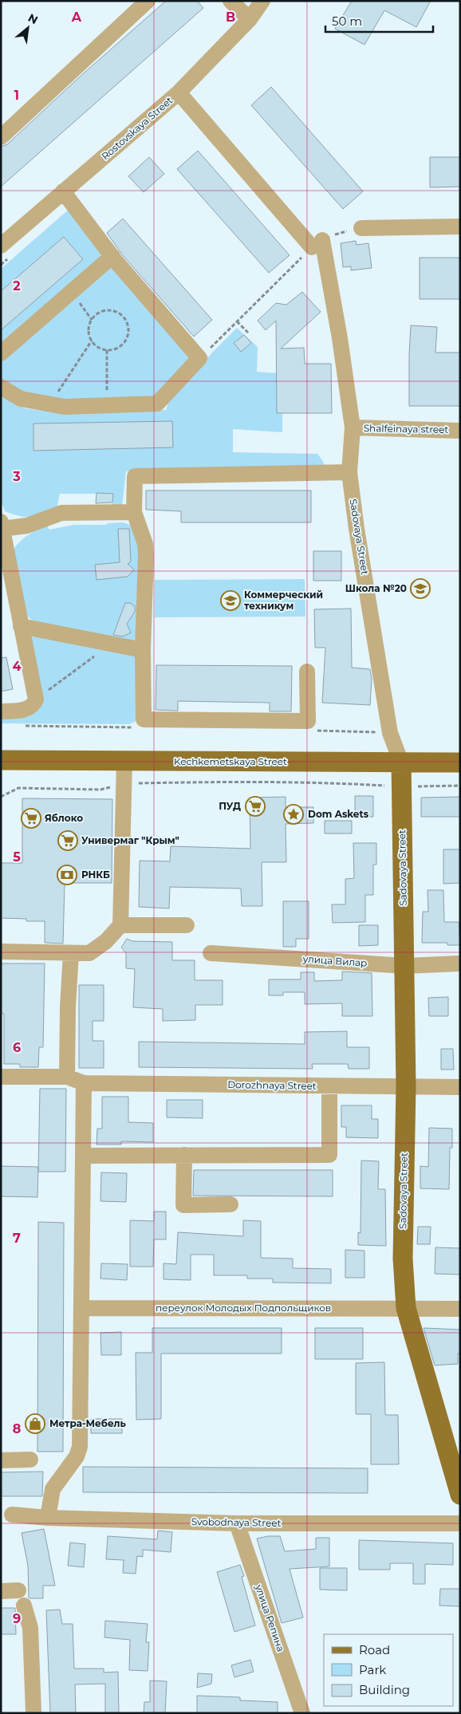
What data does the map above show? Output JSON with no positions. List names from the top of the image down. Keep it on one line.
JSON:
{"streets":{"main road":["Sadovaya Street","Kechkemetskaya Street"],"street":["Rostovskaya Street","Shalfeinaya street","улица Вилар","Dorozhnaya Street","переулок Молодых Подпольщиков","Svobodnaya Street","улица Репина"]},"crossings":[["Shalfeinaya street","Sadovaya Street"],["Sadovaya Street","Kechkemetskaya Street"],["Sadovaya Street","улица Вилар"],["Sadovaya Street","Dorozhnaya Street"],["Sadovaya Street","переулок Молодых Подпольщиков"],["Svobodnaya Street","улица Репина"]],"places":{"school or university":["Школа №20","Коммерческий техникум"],"supermarket":["ПУД","Яблоко","Универмаг \"Крым\""],"place":["Dom Askets"],"bank":["РНКБ"],"shop":["Метра-Мебель"]},"legend":["Road","Park","Building"],"scale_bar":"50 m","north":"top right","grid":{"columns":["A","B"],"rows":["1","2","3","4","5","6","7","8","9"]}}
